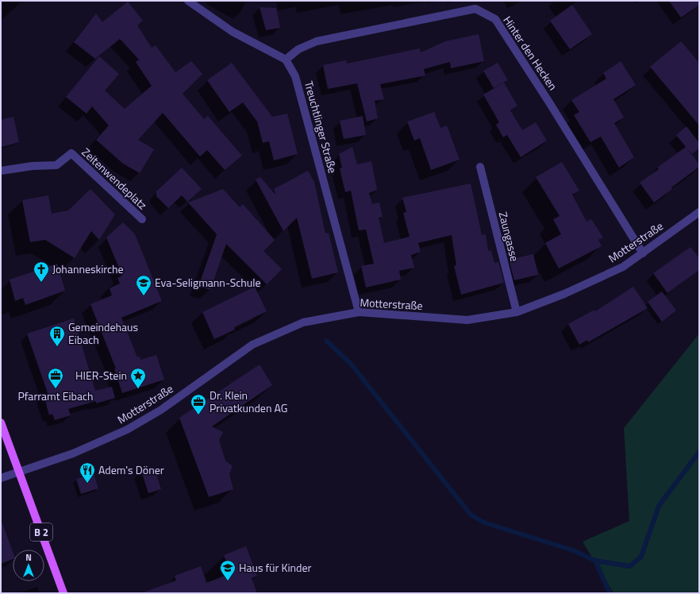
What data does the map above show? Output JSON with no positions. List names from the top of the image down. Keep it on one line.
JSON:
{"streets":{"main road":["B 2"],"street":["Hinter den Hecken","Treuchtlinger Straße","Zeitenwendeplatz","Zaungasse","Motterstraße"]},"crossings":[["Hinter den Hecken","Treuchtlinger Straße"],["Hinter den Hecken","Motterstraße"],["Treuchtlinger Straße","Motterstraße"],["Zaungasse","Motterstraße"],["Motterstraße","B 2"]],"places":{"church":["Johanneskirche"],"school or university":["Eva-Seligmann-Schule","Haus für Kinder"],"building":["Gemeindehaus Eibach"],"office":["Pfarramt Eibach","Dr. Klein Privatkunden AG"],"place":["HIER-Stein"],"restaurant":["Adem's Döner"]},"north":"top"}
